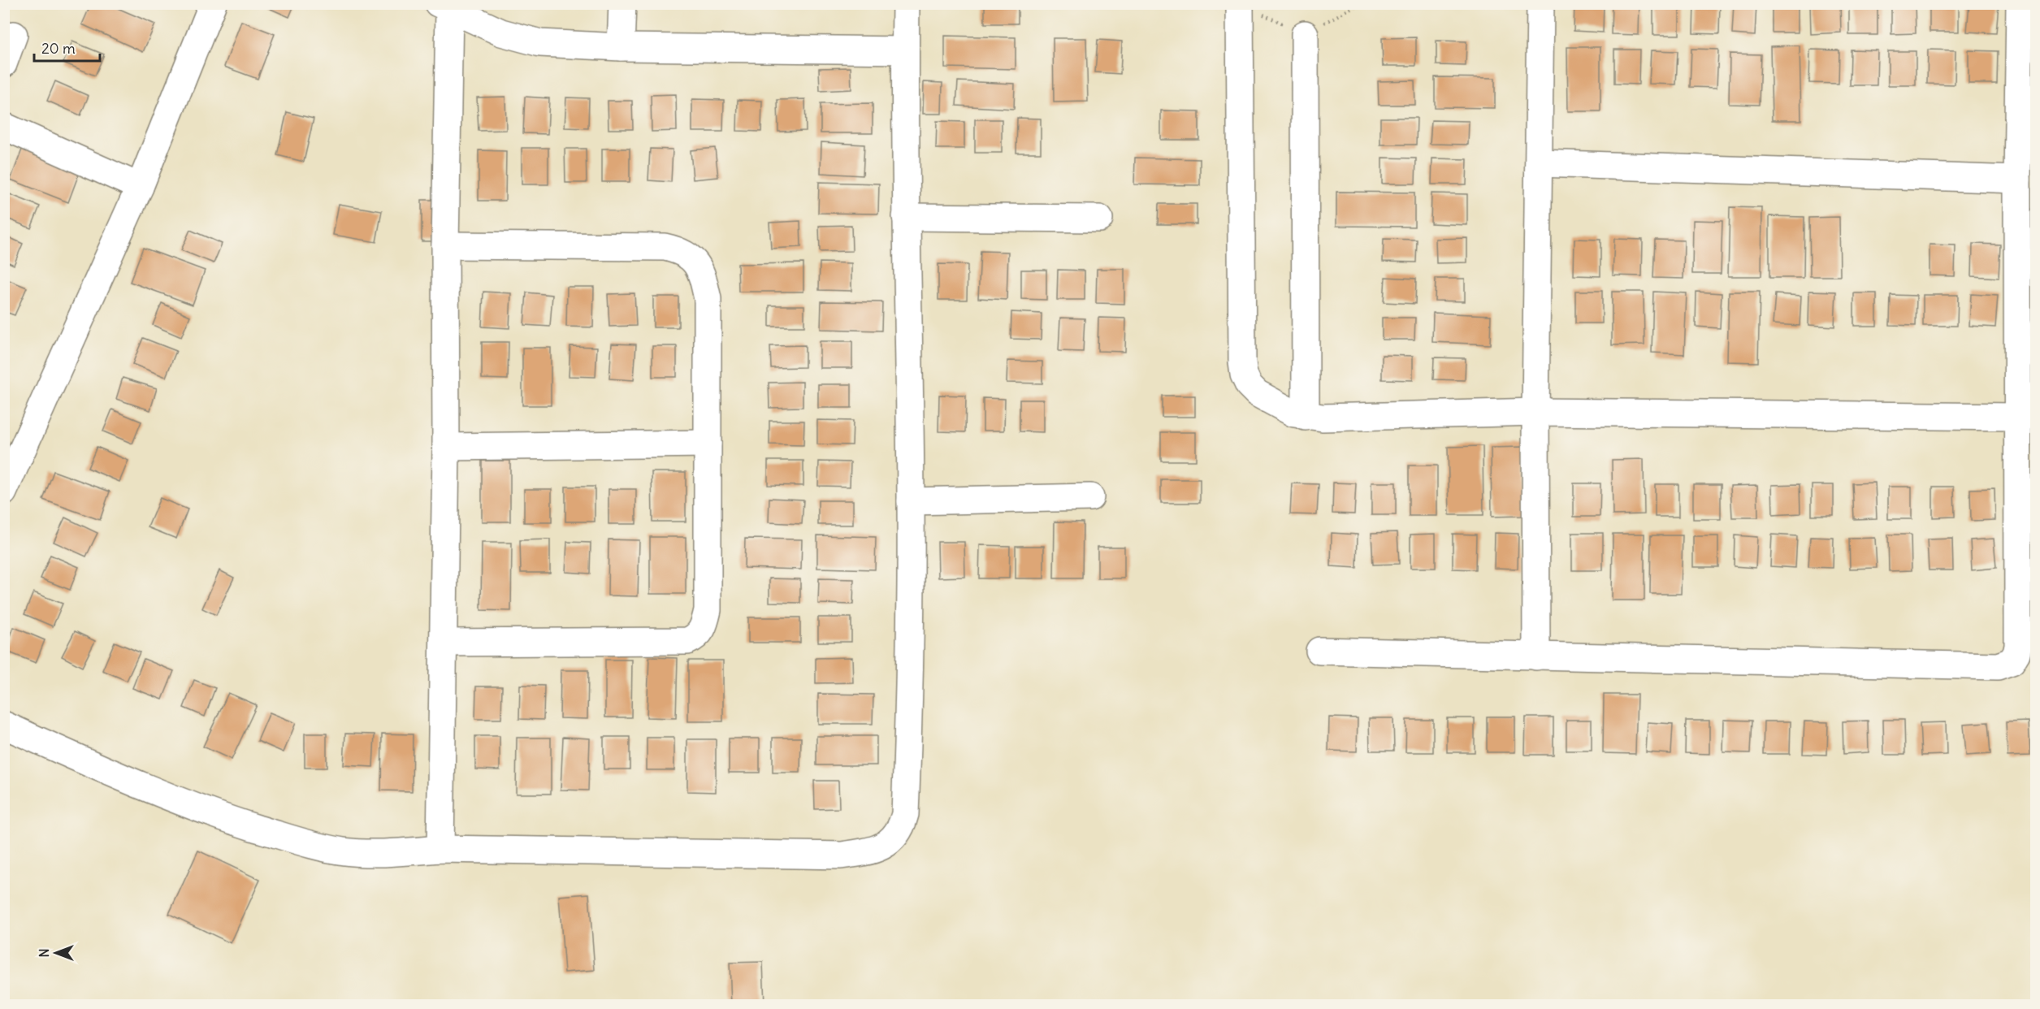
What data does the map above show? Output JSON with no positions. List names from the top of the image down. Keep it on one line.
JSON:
{"scale_bar":"20 m","north":"left"}
